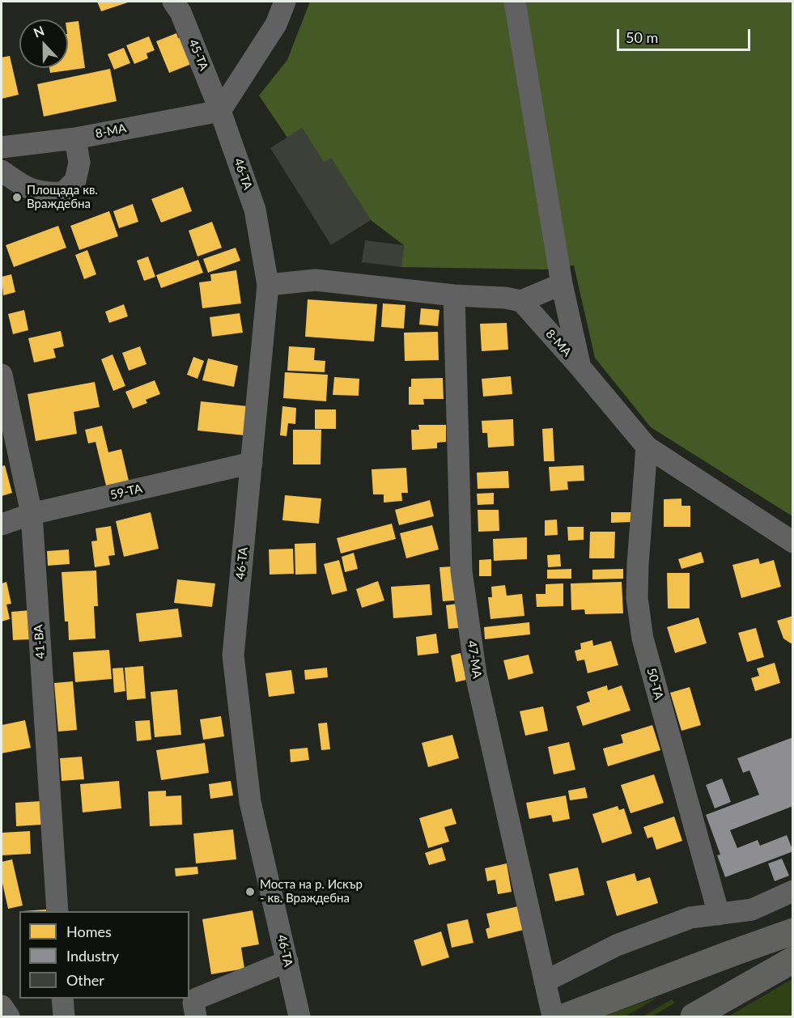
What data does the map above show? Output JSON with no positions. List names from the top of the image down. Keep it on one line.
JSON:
{"streets":{"street":["45-ТА","8-МА","46-ТА","59-ТА","41-ВА","47-МА","50-ТА"]},"crossings":[["45-ТА","8-МА"],["45-ТА","46-ТА"],["8-МА","46-ТА"],["8-МА","50-ТА"],["46-ТА","59-ТА"],["59-ТА","41-ВА"]],"places":["Площада кв. Враждебна","Моста на р. Искър - кв. Враждебна"],"legend":["Homes","Industry","Other"],"scale_bar":"50 m","north":"top"}
